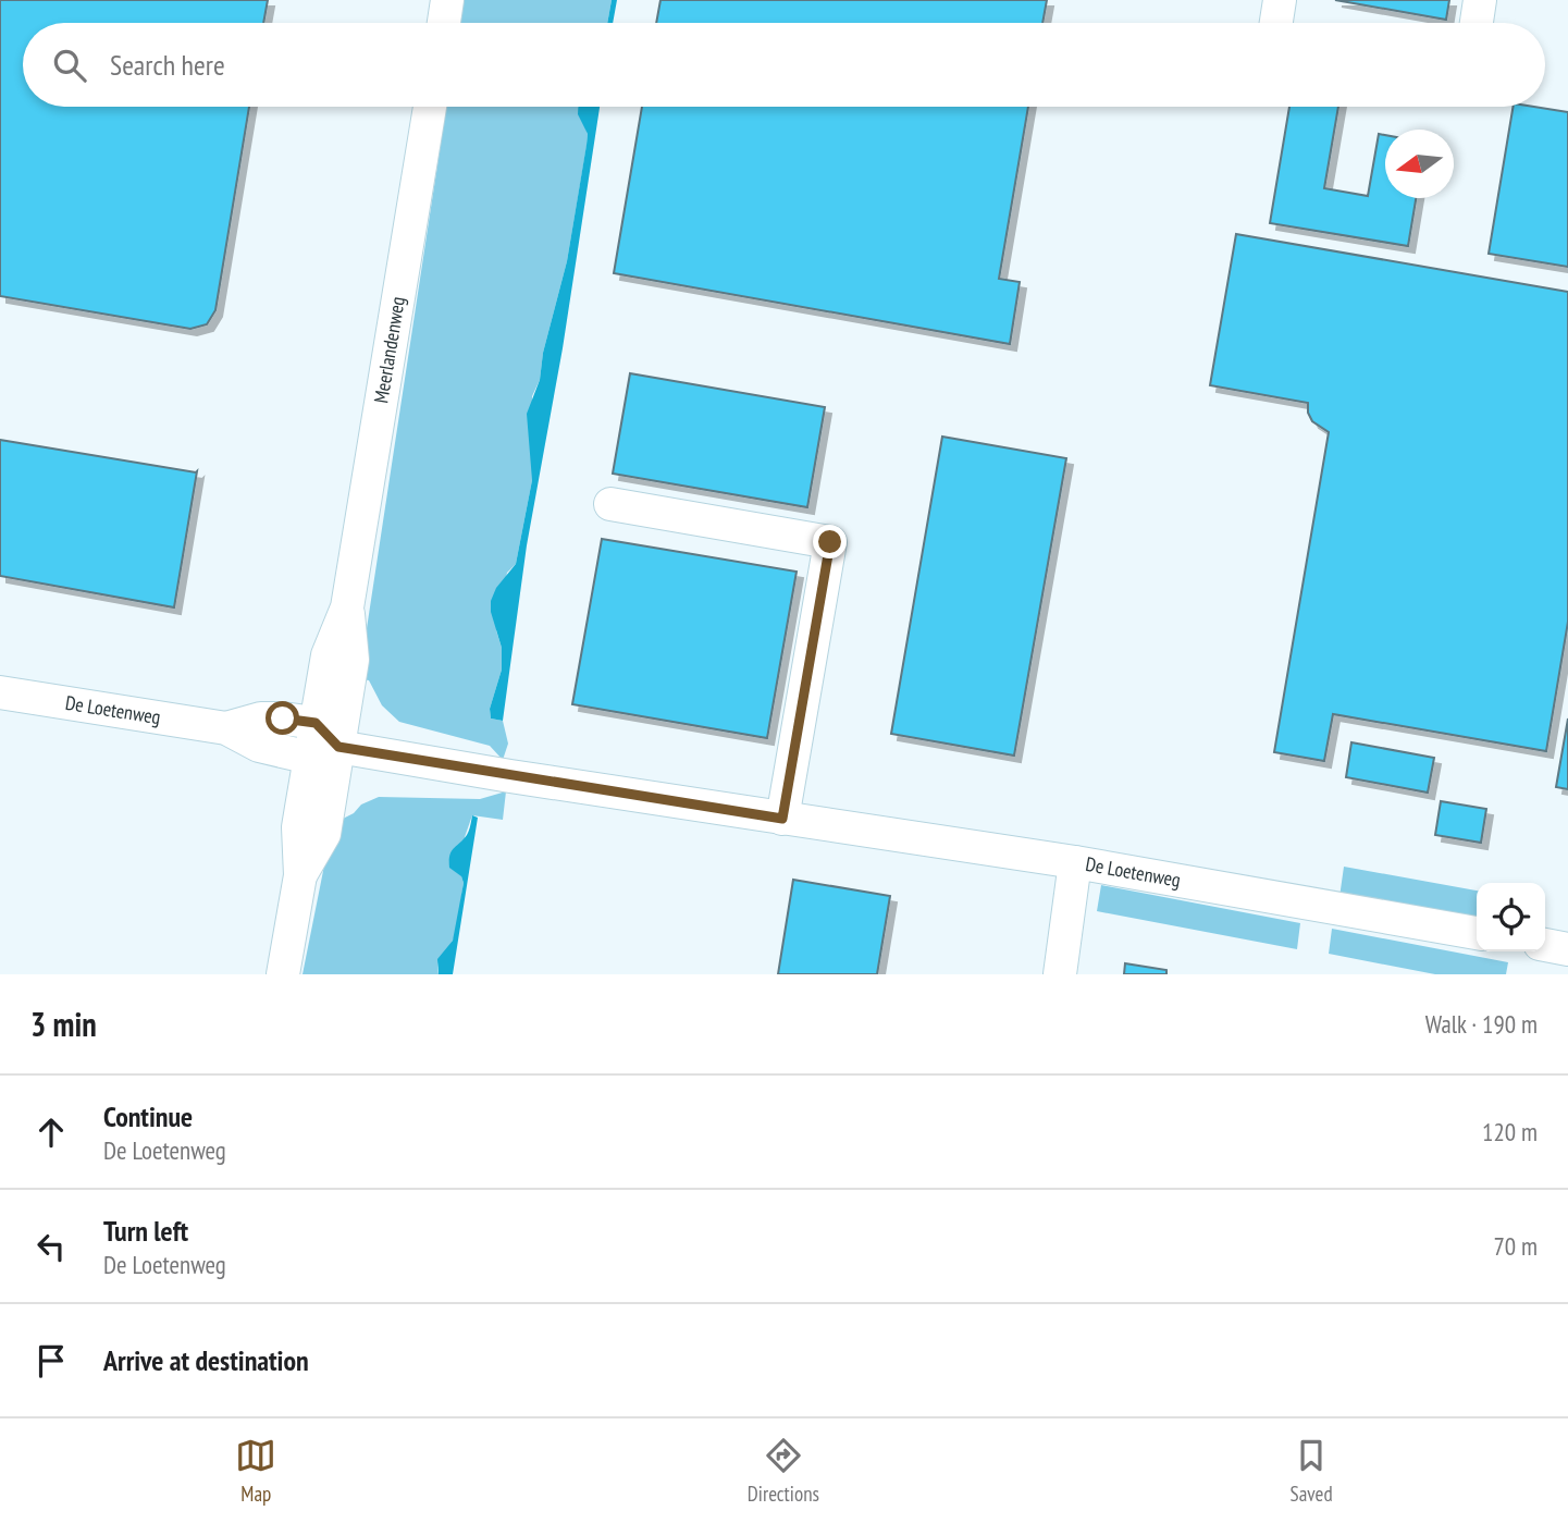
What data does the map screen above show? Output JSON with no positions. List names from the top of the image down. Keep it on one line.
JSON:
{"streets":{"street":["Meerlandenweg","De Loetenweg"]},"crossings":[["Meerlandenweg","De Loetenweg"]],"north":"left","page":{"search":"Search here","heading":["3 min","Walk · 190 m"],"list":[["Continue","De Loetenweg","120 m"],["Turn left","De Loetenweg","70 m"],"Arrive at destination"],"nav":["Map","Directions","Saved"]}}
